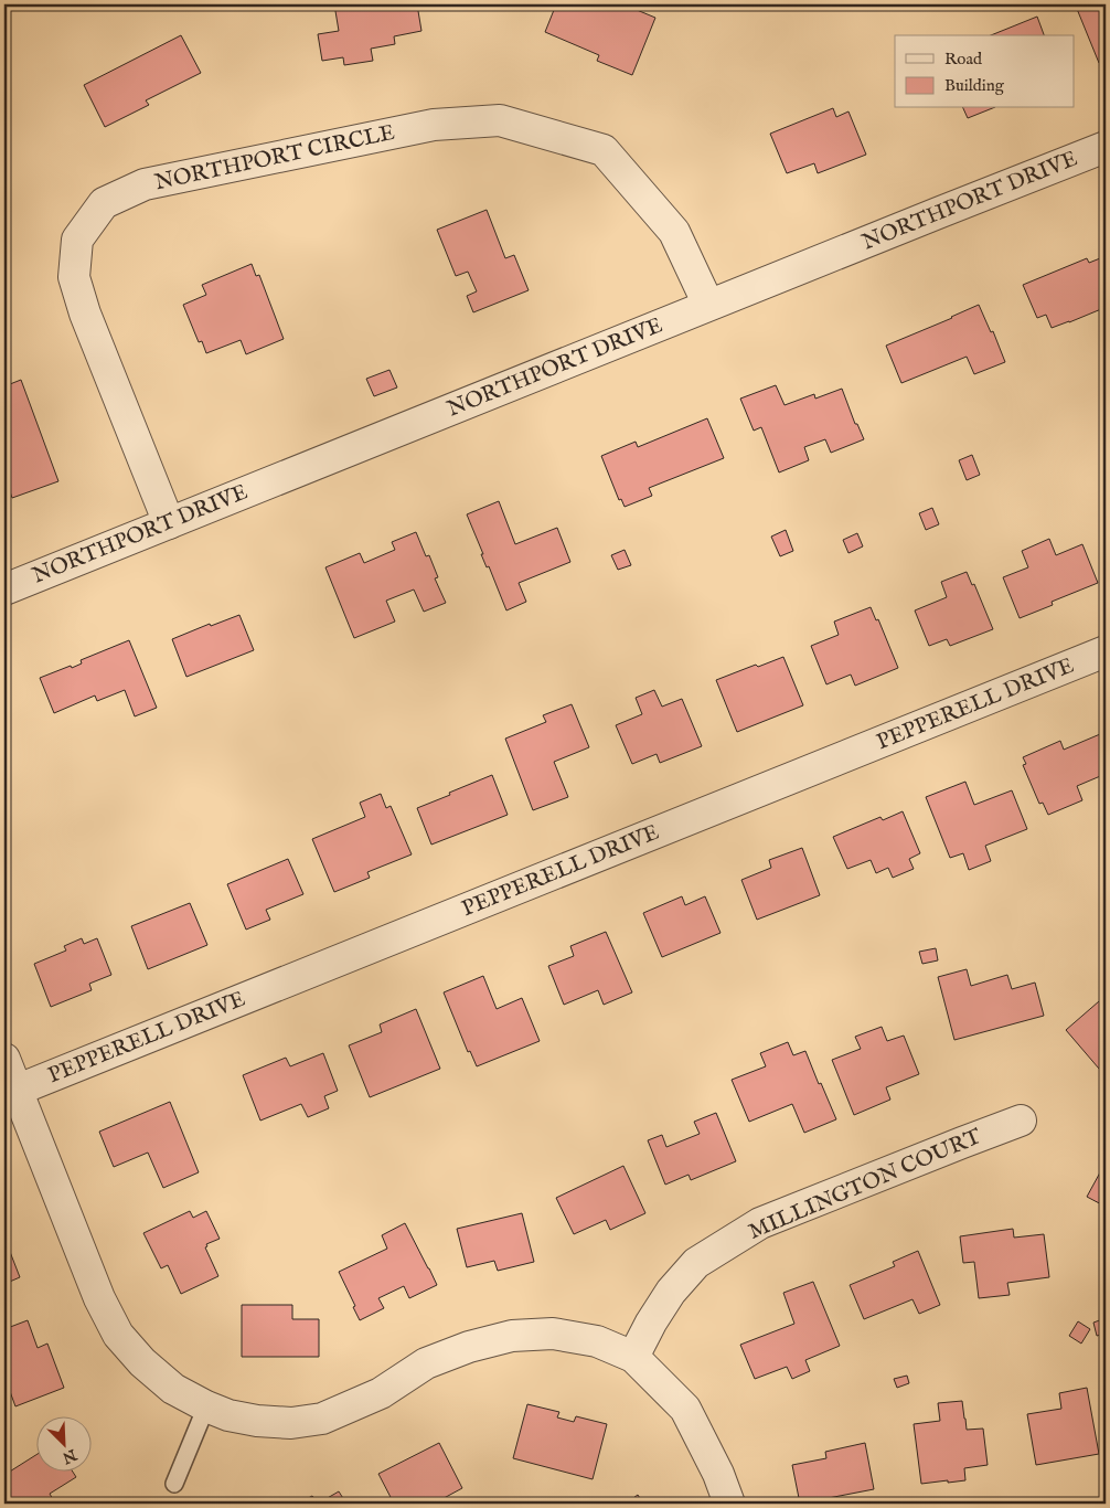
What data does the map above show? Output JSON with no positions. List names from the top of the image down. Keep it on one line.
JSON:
{"streets":{"street":["NORTHPORT CIRCLE","NORTHPORT DRIVE","PEPPERELL DRIVE","MILLINGTON COURT"]},"crossings":[["NORTHPORT CIRCLE","NORTHPORT DRIVE"]],"legend":["Road","Building"],"north":"bottom right"}
